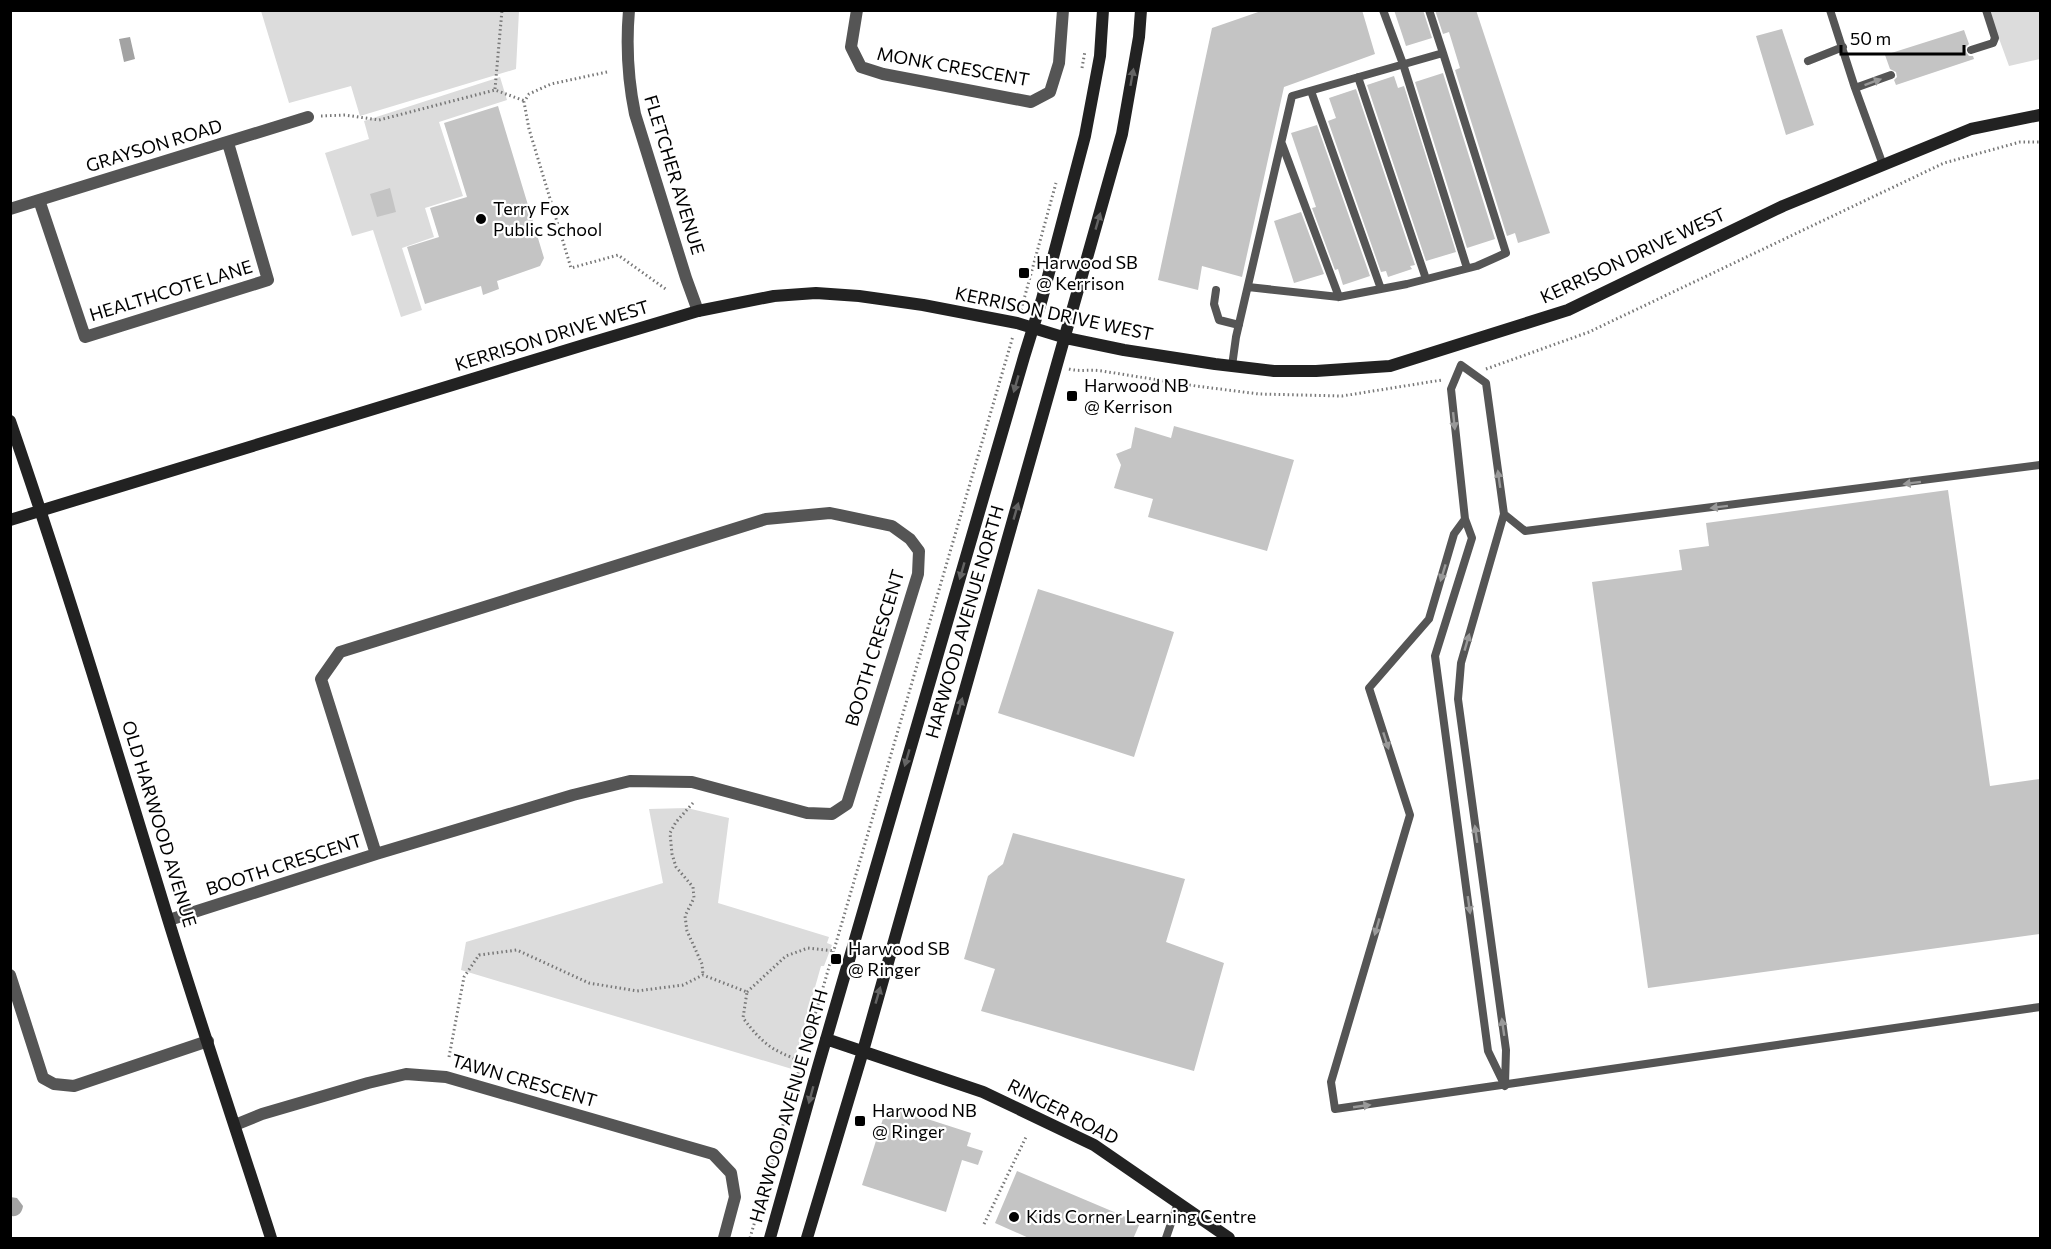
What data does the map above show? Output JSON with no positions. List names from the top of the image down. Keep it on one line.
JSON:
{"streets":{"street":["MONK CRESCENT","GRAYSON ROAD","FLETCHER AVENUE","KERRISON DRIVE WEST","HEALTHCOTE LANE","HARWOOD AVENUE NORTH","BOOTH CRESCENT","OLD HARWOOD AVENUE","TAWN CRESCENT","RINGER ROAD"]},"crossings":[["GRAYSON ROAD","HEALTHCOTE LANE"],["FLETCHER AVENUE","KERRISON DRIVE WEST"],["KERRISON DRIVE WEST","HARWOOD AVENUE NORTH"],["KERRISON DRIVE WEST","OLD HARWOOD AVENUE"],["HARWOOD AVENUE NORTH","RINGER ROAD"],["BOOTH CRESCENT","OLD HARWOOD AVENUE"],["OLD HARWOOD AVENUE","TAWN CRESCENT"]],"places":{"other":["Terry Fox Public School","Kids Corner Learning Centre"],"transit":["Harwood SB @ Kerrison","Harwood NB @ Kerrison","Harwood SB @ Ringer","Harwood NB @ Ringer"]},"scale_bar":"50 m"}
